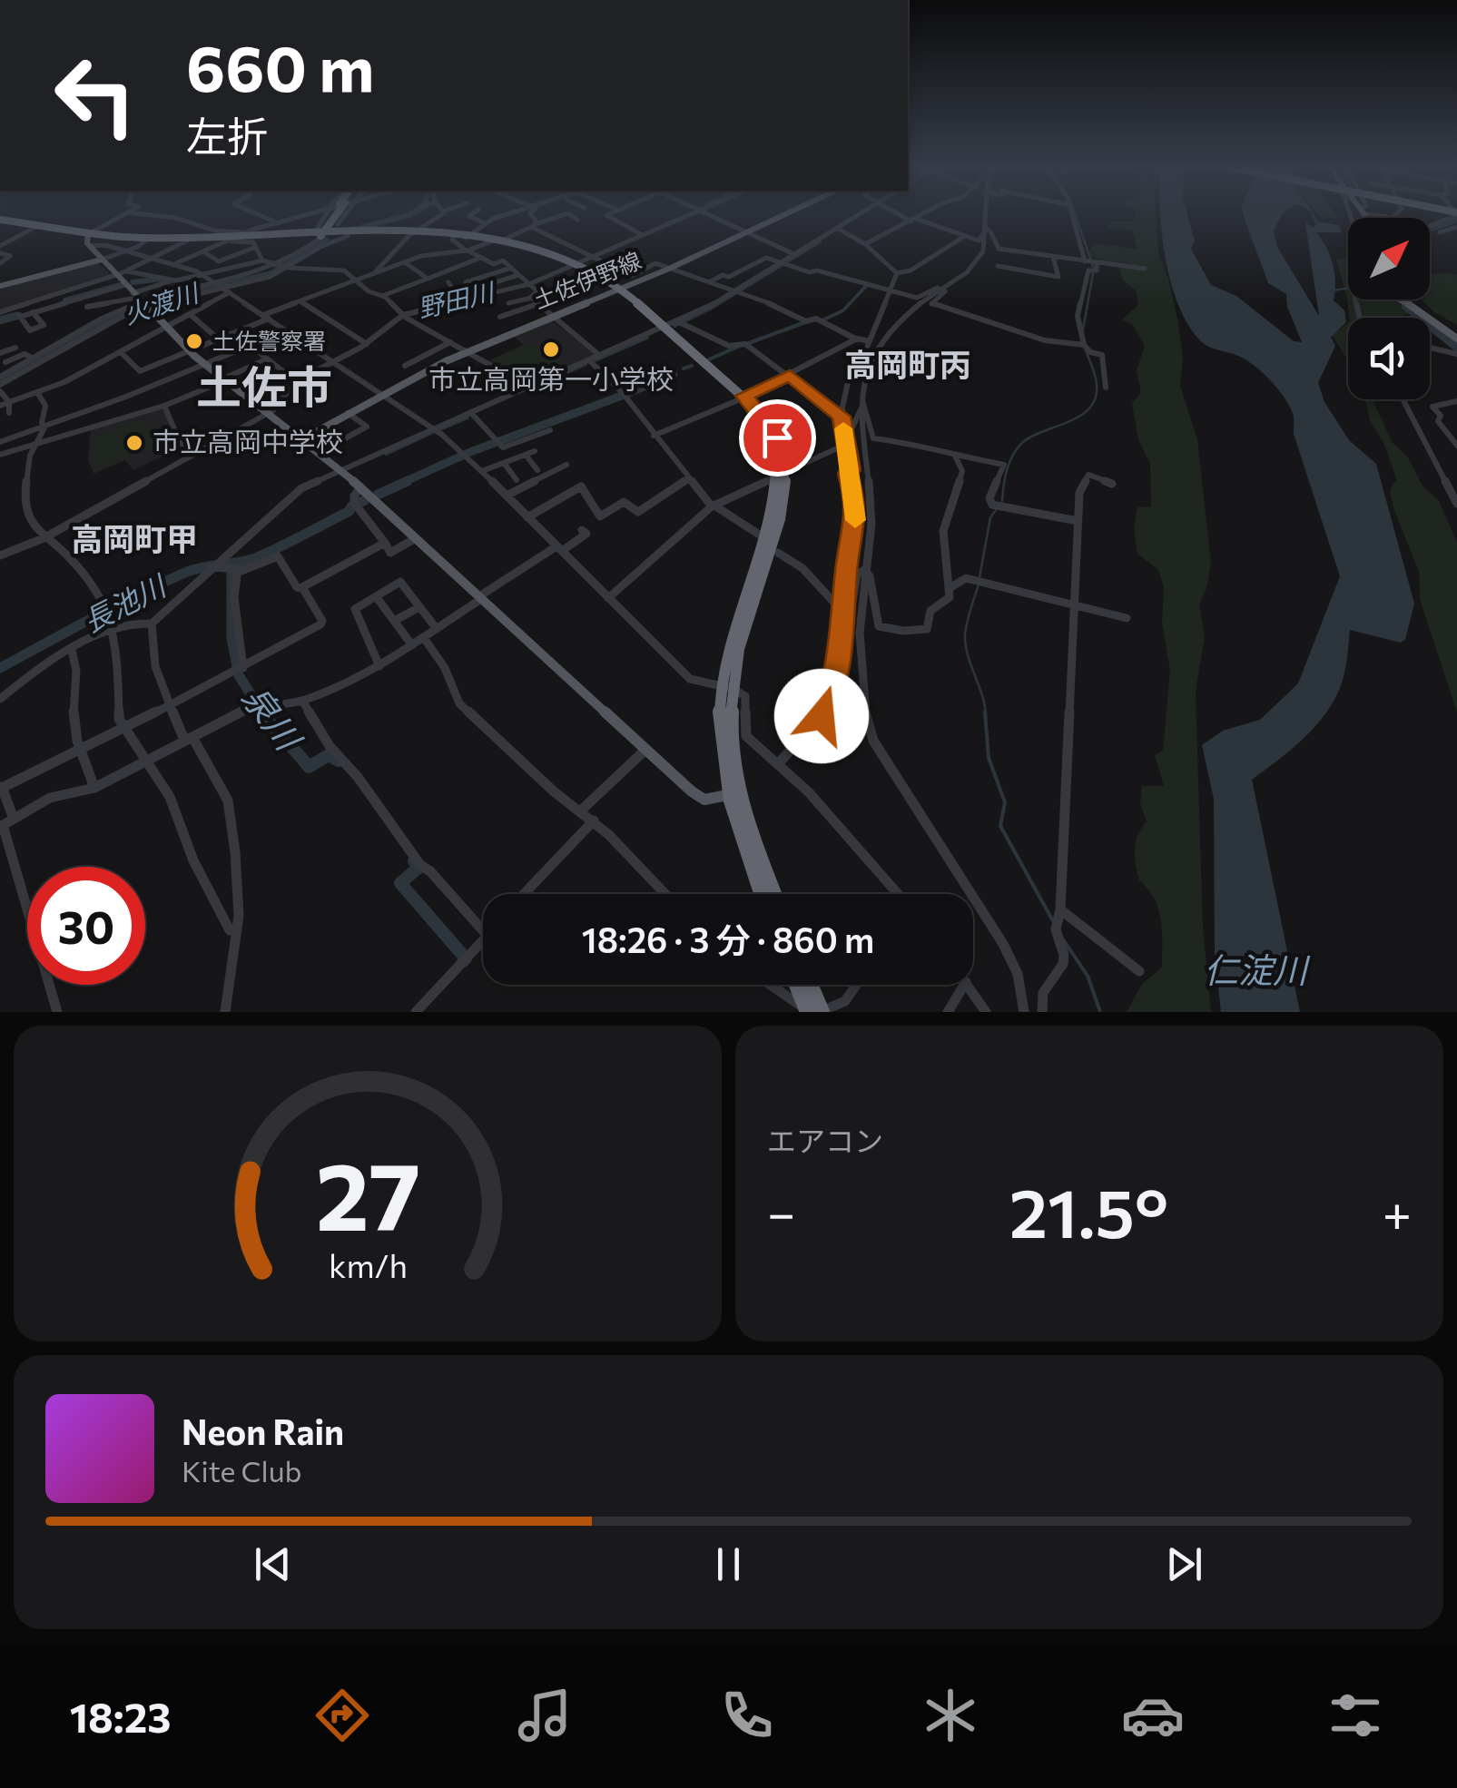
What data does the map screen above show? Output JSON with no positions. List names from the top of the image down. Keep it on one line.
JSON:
{"streets":{"main road":["土佐伊野線"]},"districts":["高岡町丙","土佐市","高岡町甲"],"water":["野田川","火渡川","長池川","泉川","仁淀川"],"places":["土佐警察署","市立高岡第一小学校","市立高岡中学校"],"north":"top right","page":{"turn":["660 m","左折"],"limit":"30","trip":"18:26 · 3 分 · 860 m","tile":"エアコン","heat":["−","21.5°","+"],"song":["Neon Rain","Kite Club"],"tabs":"18:23","gauge":["27","km/h"]}}
